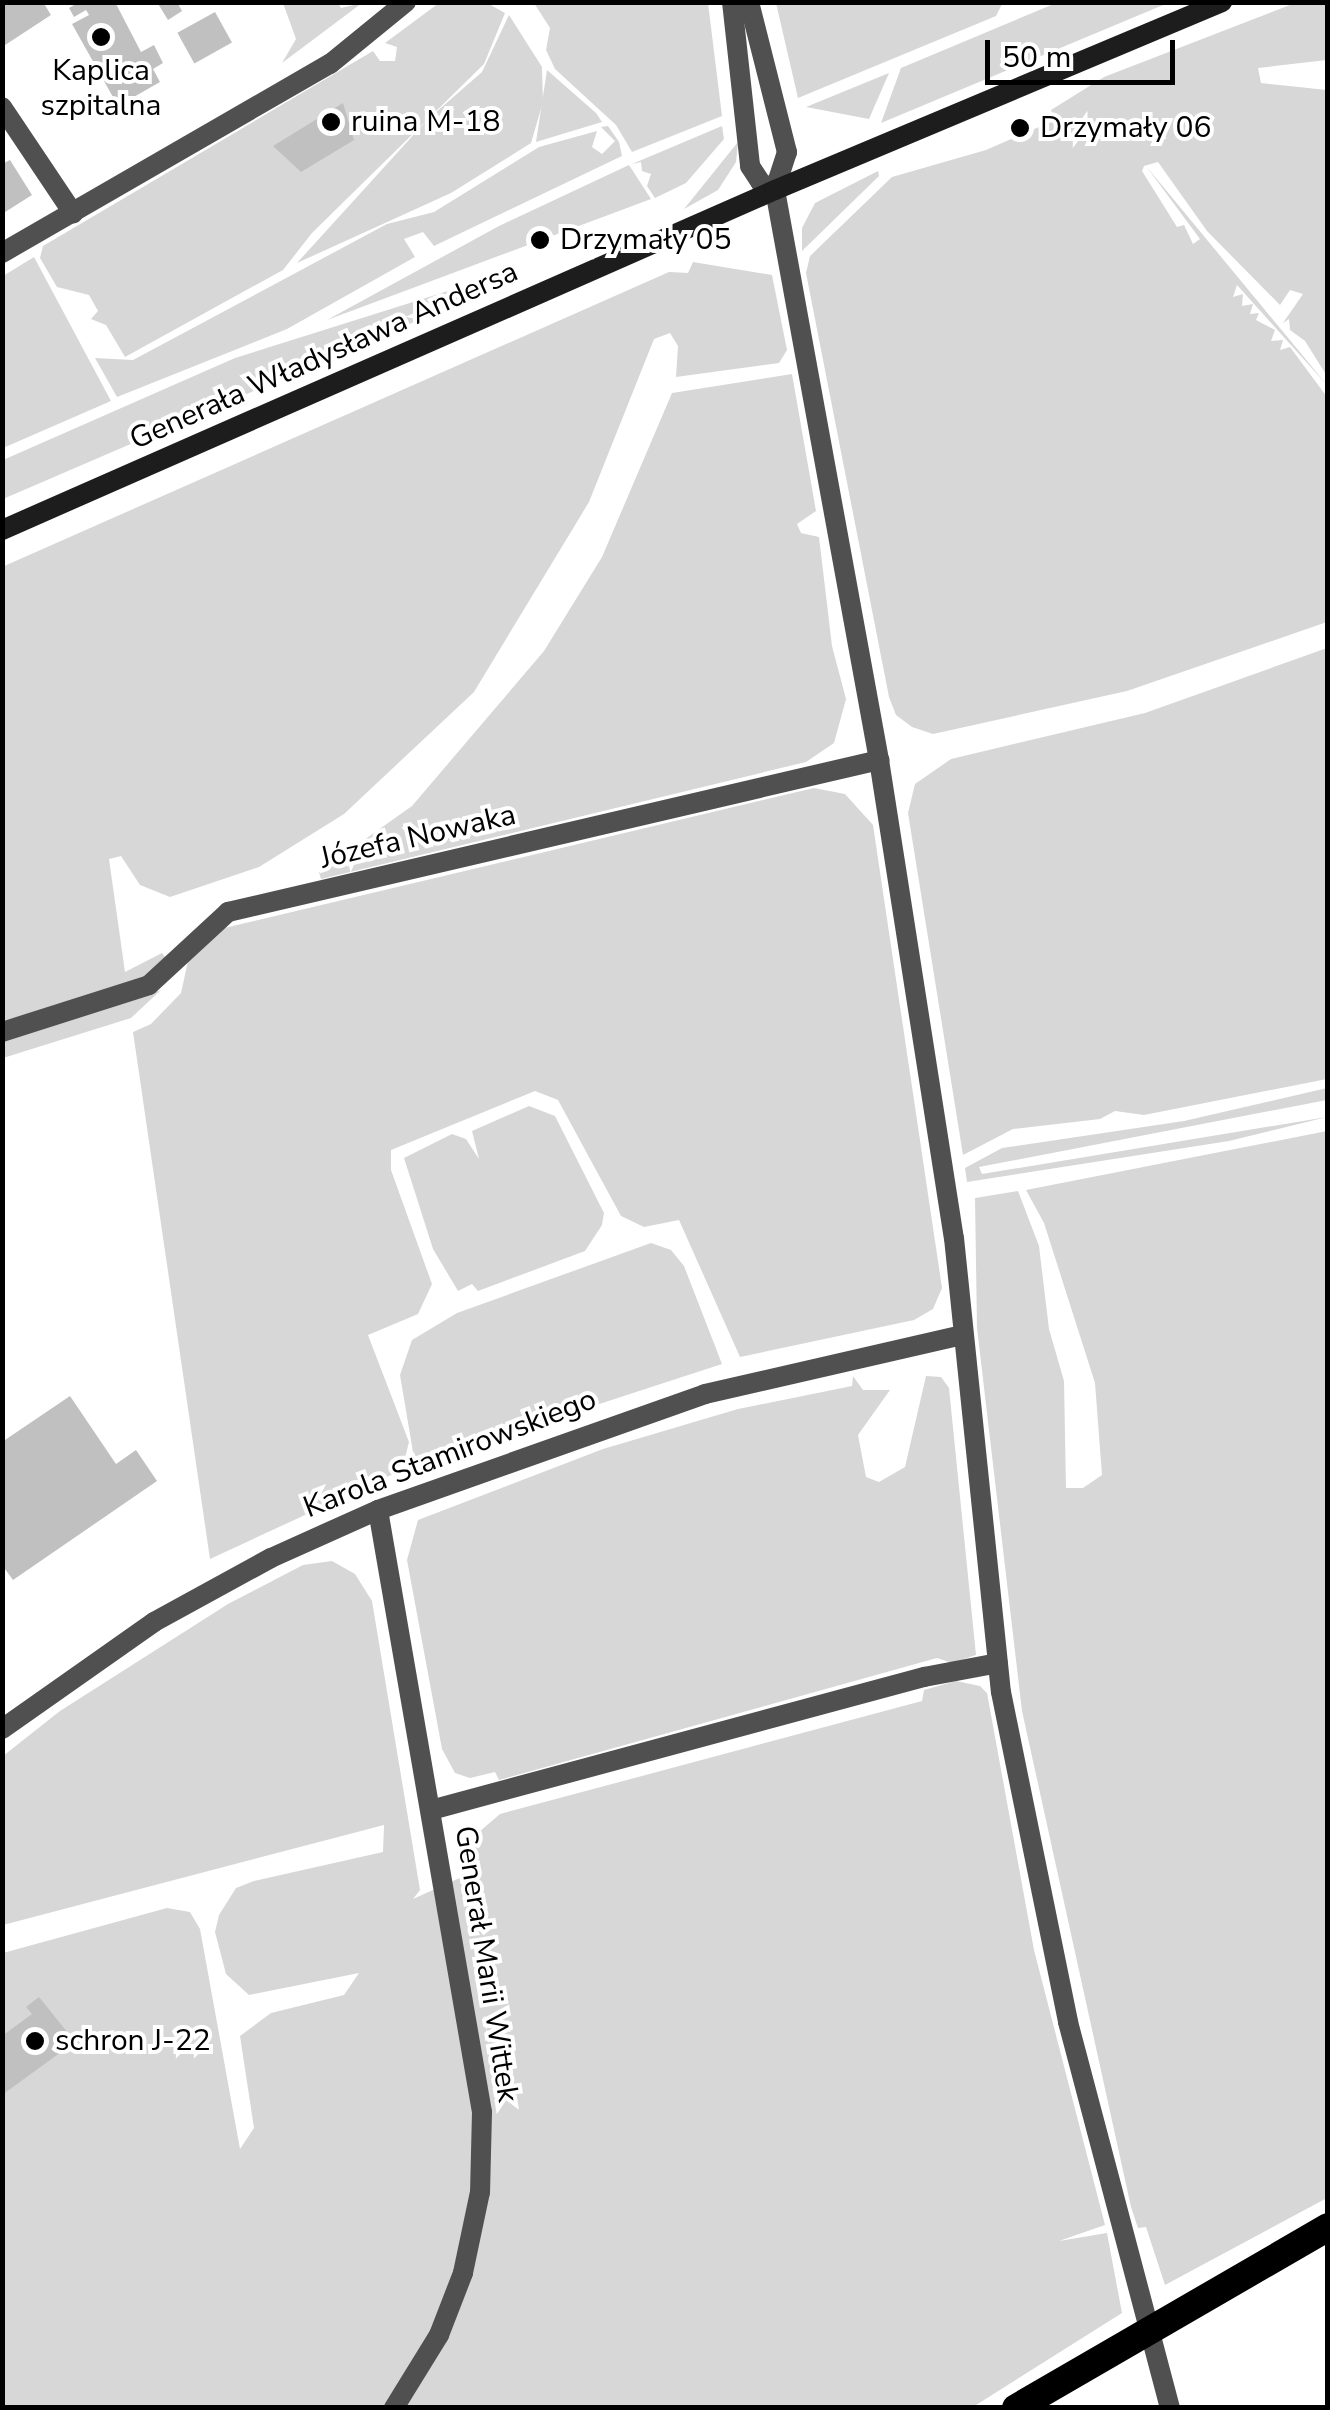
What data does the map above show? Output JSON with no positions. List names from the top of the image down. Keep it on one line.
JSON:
{"streets":{"main road":["Generała Władysława Andersa"],"street":["Józefa Nowaka","Karola Stamirowskiego","Generał Marii Wittek"]},"crossings":[["Karola Stamirowskiego","Generał Marii Wittek"]],"places":["Kaplica szpitalna","ruina M-18","Drzymały 06","Drzymały 05","schron J-22"],"scale_bar":"50 m"}
